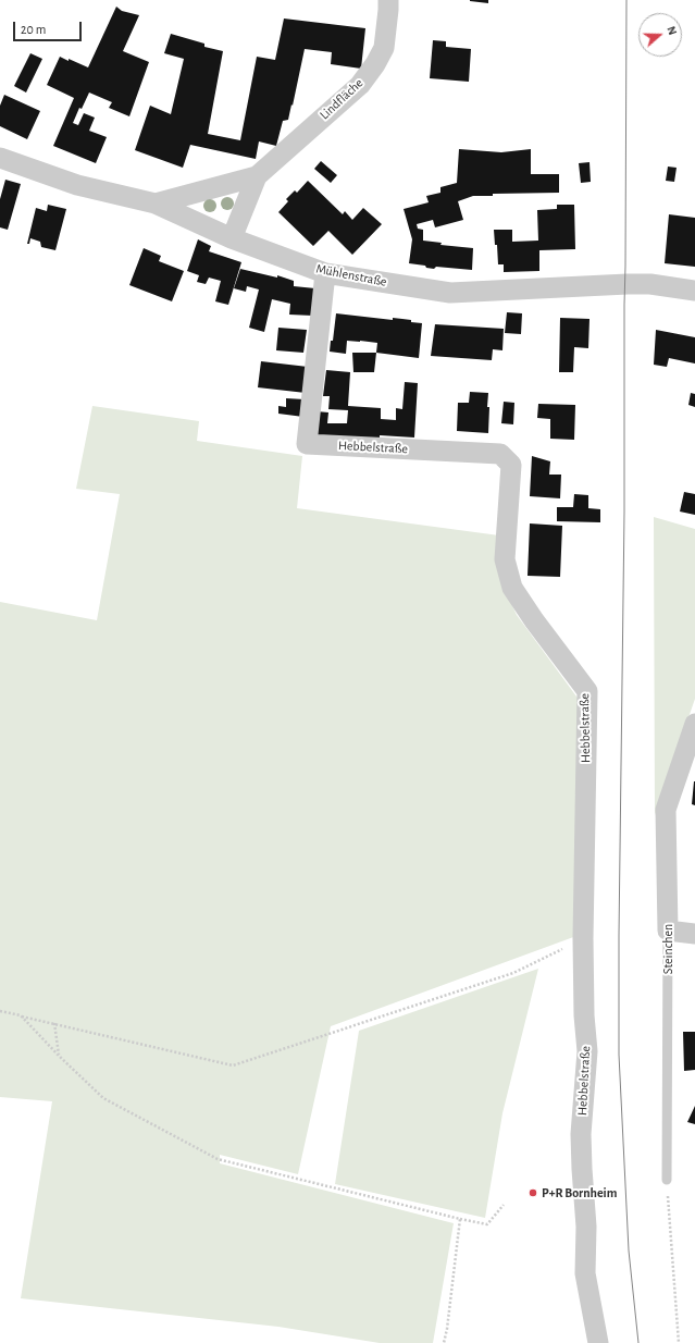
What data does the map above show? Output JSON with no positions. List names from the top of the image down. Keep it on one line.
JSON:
{"streets":{"street":["Lindfläche","Mühlenstraße","Hebbelstraße","Steinchen"]},"crossings":[["Lindfläche","Mühlenstraße"],["Mühlenstraße","Hebbelstraße"]],"places":["P+R Bornheim"],"scale_bar":"20 m","north":"right"}
